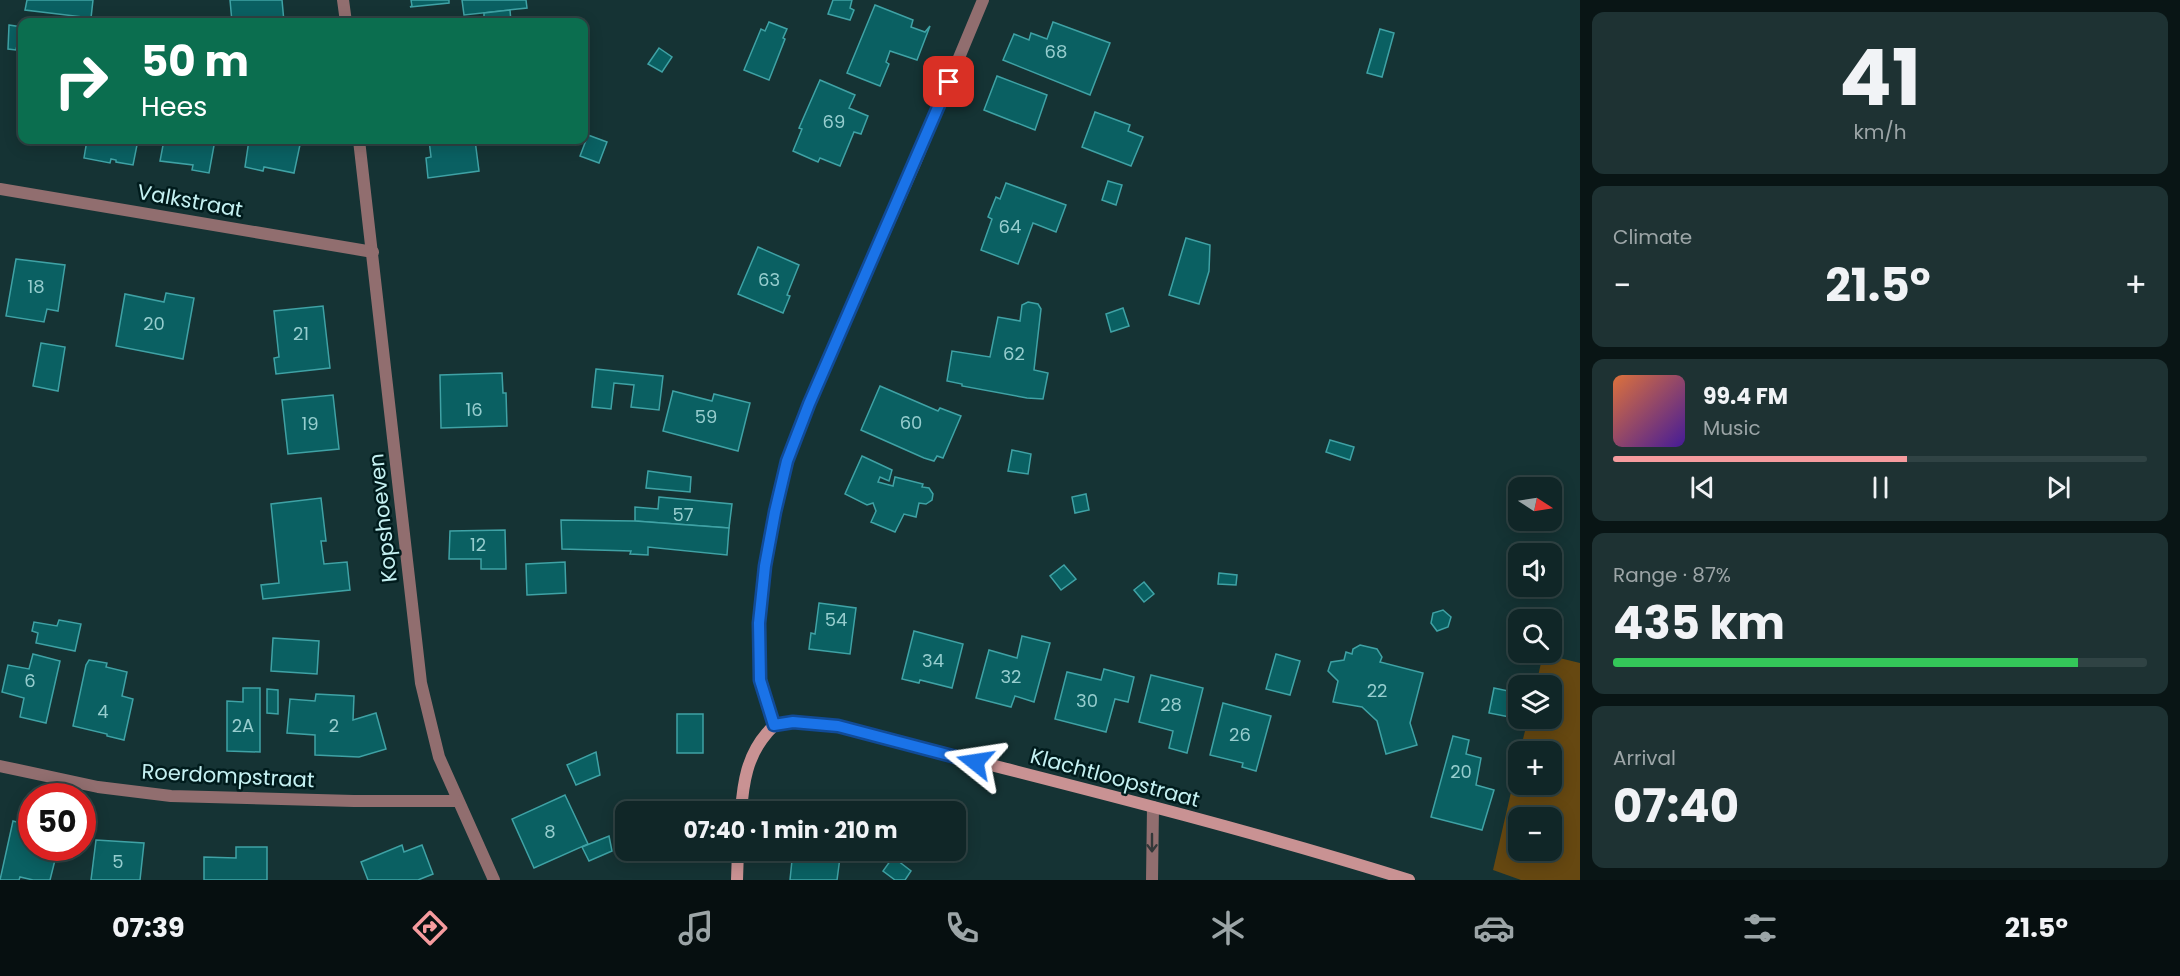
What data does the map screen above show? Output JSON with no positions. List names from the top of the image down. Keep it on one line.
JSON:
{"streets":{"main road":["Klachtloopstraat"],"street":["Valkstraat","Kopshoeven","Roerdompstraat"]},"crossings":[["Valkstraat","Kopshoeven"],["Kopshoeven","Roerdompstraat"]],"house_numbers":["68","69","64","63","18","20","21","62","16","59","60","19","57","12","54","34","32","6","22","30","28","4","2A","2","26","20","8","5"],"north":"right","page":{"tile":[["41","km/h"],"Climate",["Range · 87%","435 km"],["Arrival","07:40"]],"turn":["50 m","Hees"],"heat":["−","21.5°","+"],"song":["99.4 FM","Music"],"map_buttons":["+","−"],"limit":"50","trip":"07:40 · 1 min · 210 m","tabs":["07:39","21.5°"]}}
